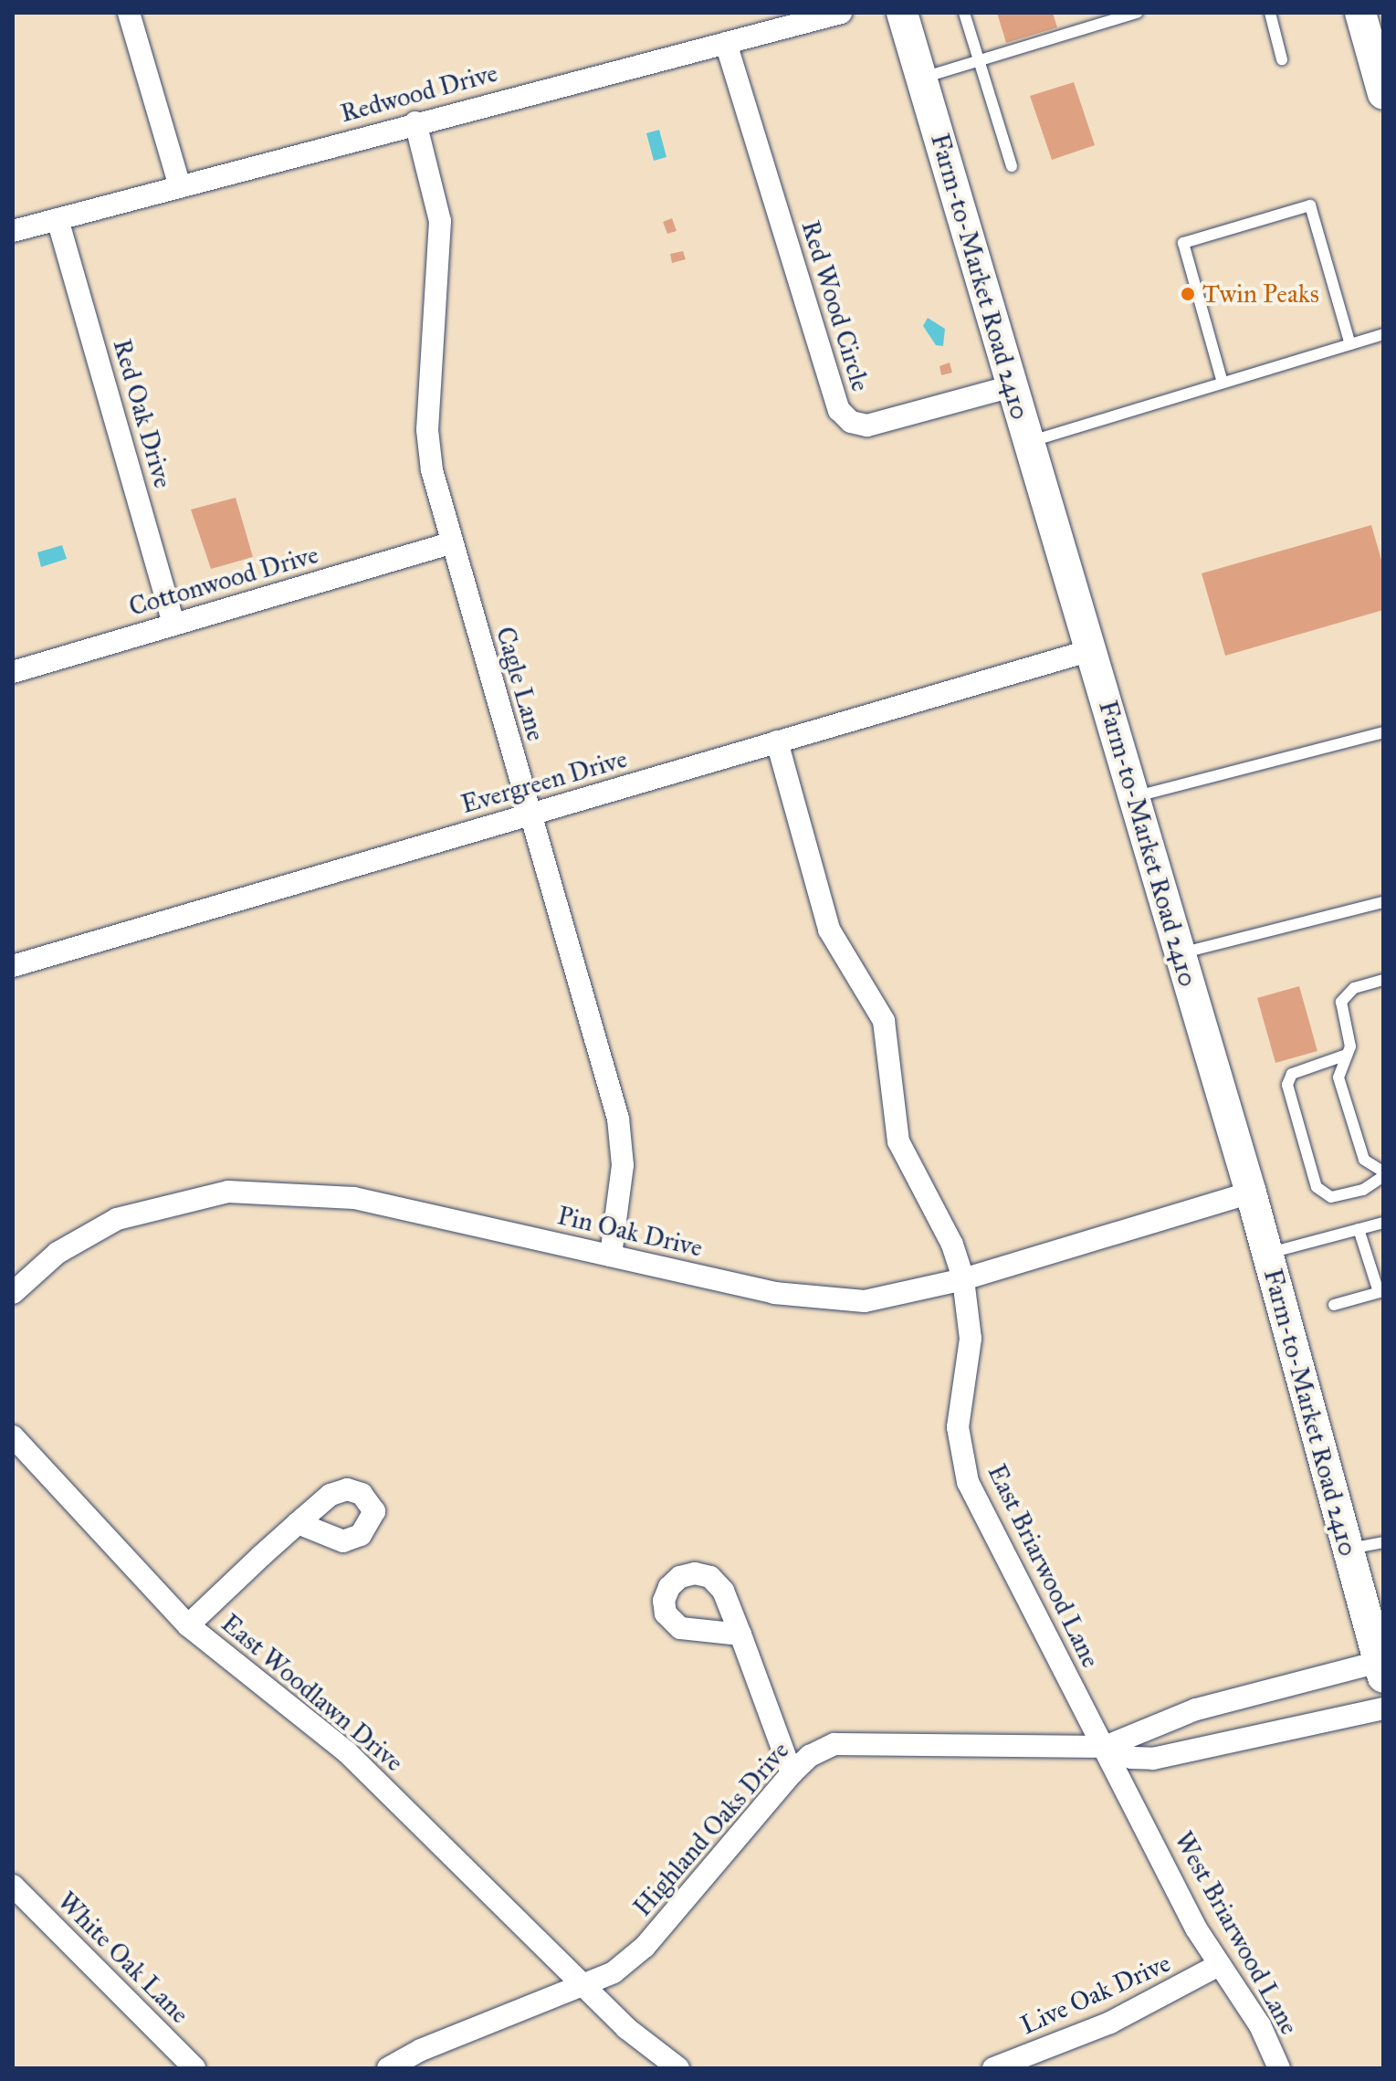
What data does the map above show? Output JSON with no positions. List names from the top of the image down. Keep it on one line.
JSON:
{"streets":{"main road":["Farm-to-Market Road 2410"],"street":["Redwood Drive","Red Wood Circle","Red Oak Drive","Cottonwood Drive","Cagle Lane","Evergreen Drive","Pin Oak Drive","East Briarwood Lane","East Woodlawn Drive","Highland Oaks Drive","West Briarwood Lane","White Oak Lane","Live Oak Drive"]},"crossings":[["Redwood Drive","Red Wood Circle"],["Redwood Drive","Red Oak Drive"],["Redwood Drive","Cagle Lane"],["Farm-to-Market Road 2410","Red Wood Circle"],["Farm-to-Market Road 2410","Evergreen Drive"],["Farm-to-Market Road 2410","Pin Oak Drive"],["Farm-to-Market Road 2410","Highland Oaks Drive"],["Red Oak Drive","Cottonwood Drive"],["Cottonwood Drive","Cagle Lane"],["Cagle Lane","Evergreen Drive"],["Cagle Lane","Pin Oak Drive"],["Evergreen Drive","East Briarwood Lane"],["Pin Oak Drive","East Briarwood Lane"],["East Briarwood Lane","Highland Oaks Drive"],["East Briarwood Lane","West Briarwood Lane"],["East Woodlawn Drive","Highland Oaks Drive"],["Highland Oaks Drive","West Briarwood Lane"],["West Briarwood Lane","Live Oak Drive"]],"places":["Twin Peaks"]}
